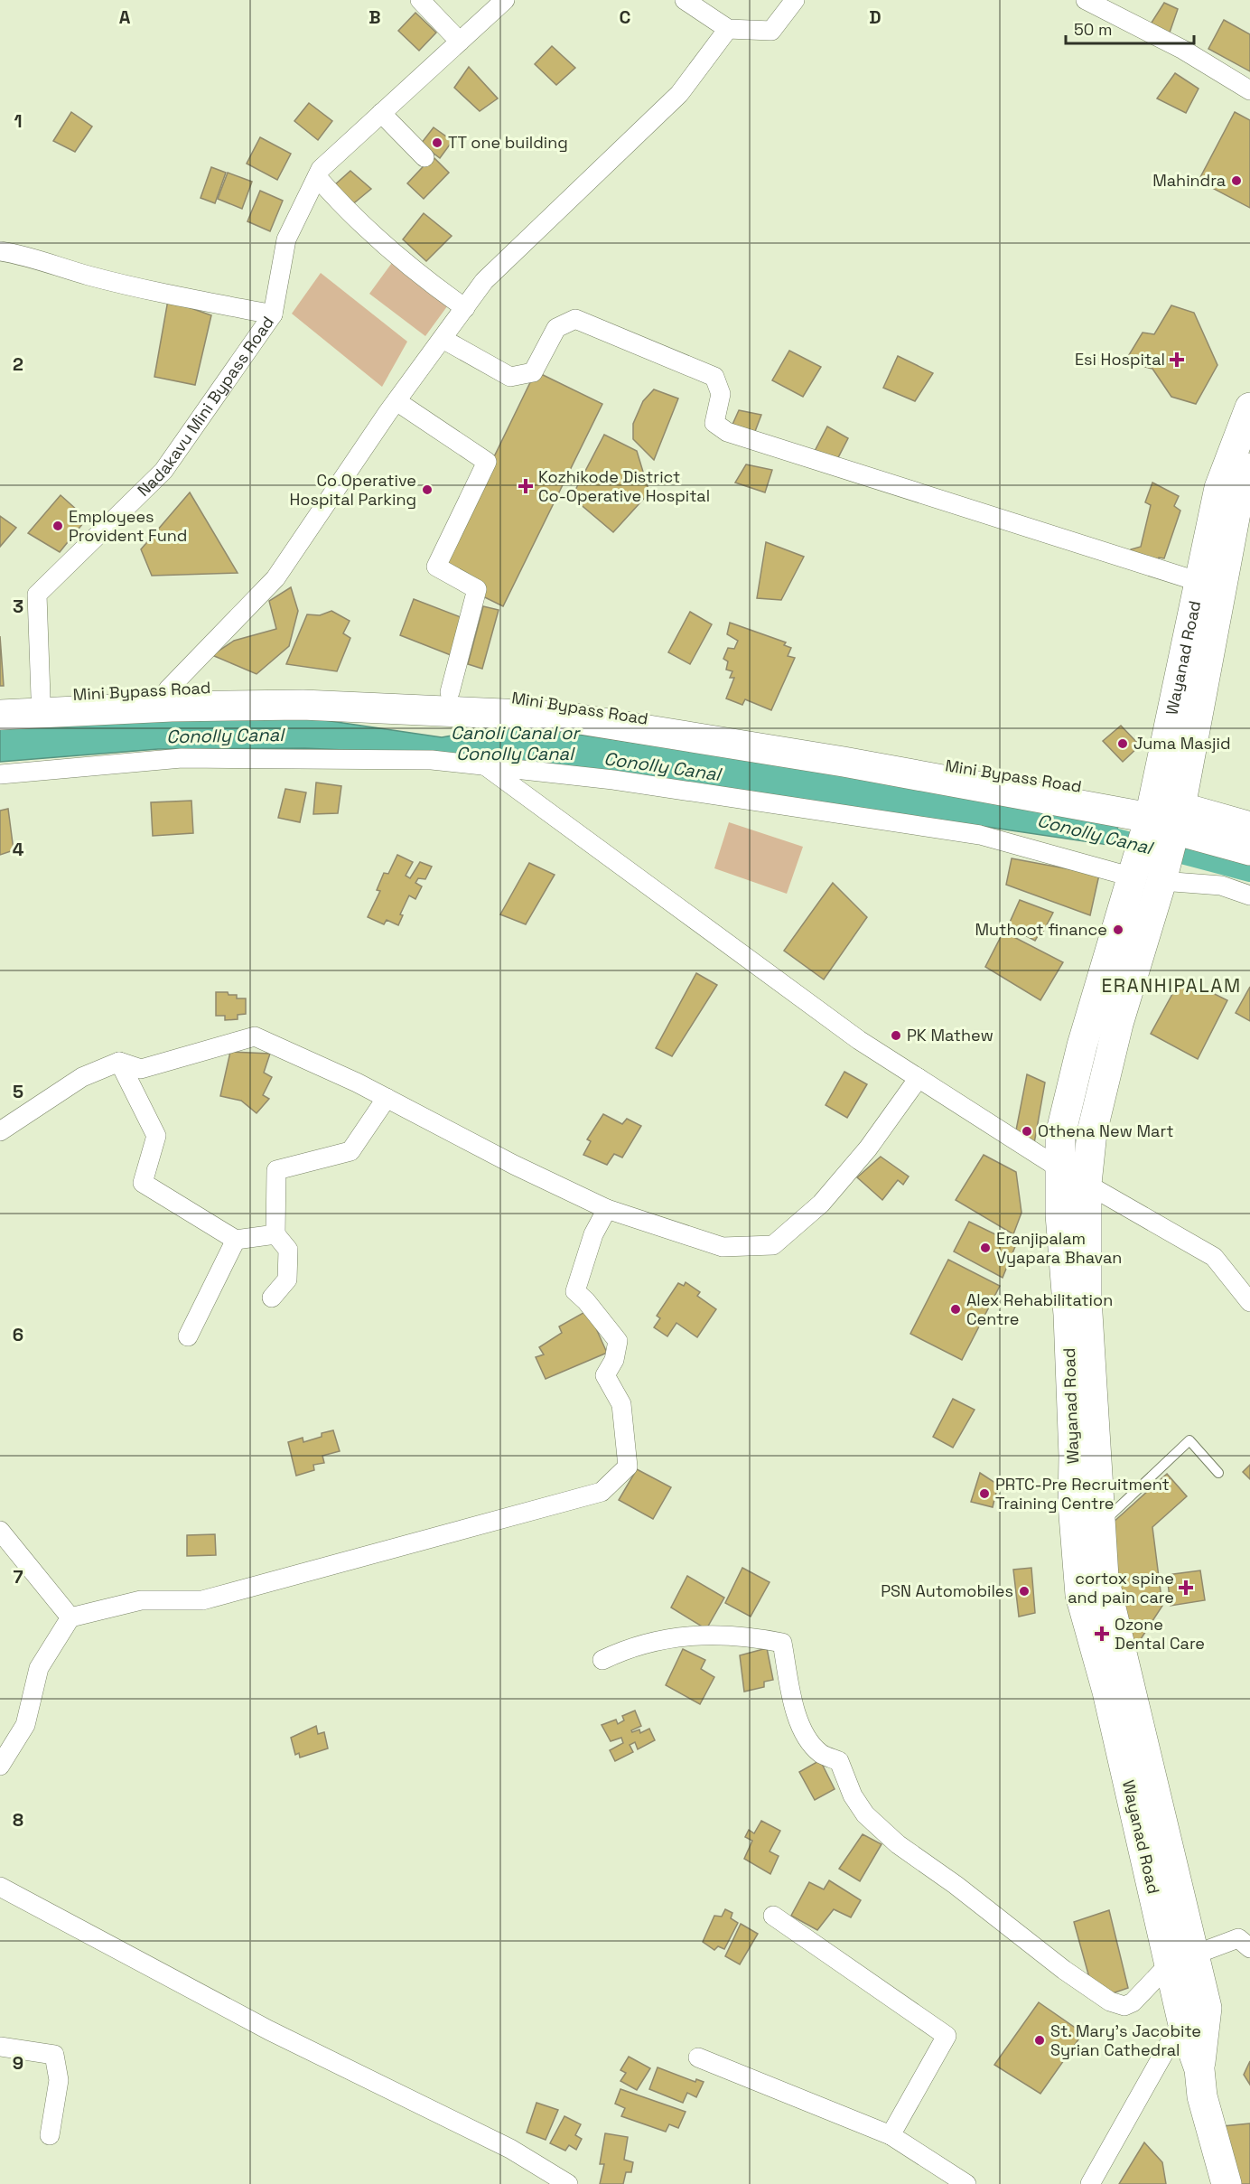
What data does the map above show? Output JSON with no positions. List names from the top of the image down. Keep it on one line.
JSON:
{"streets":{"main road":["Wayanad Road","Mini Bypass Road"],"street":["Nadakavu Mini Bypass Road"]},"crossings":[["Nadakavu Mini Bypass Road","Mini Bypass Road"],["Wayanad Road","Mini Bypass Road"]],"districts":["ERANHIPALAM"],"water":["Canoli Canal or Conolly Canal","Conolly Canal"],"places":{"other":["TT one building","Mahindra","Co Operative Hospital Parking","Employees Provident Fund","Juma Masjid","Muthoot finance","PK Mathew","Othena New Mart","Eranjipalam Vyapara Bhavan","Alex Rehabilitation Centre","PRTC-Pre Recruitment Training Centre","PSN Automobiles","St. Mary's Jacobite Syrian Cathedral"],"health":["Esi Hospital","Kozhikode District Co-Operative Hospital","cortox spine and pain care","Ozone Dental Care"]},"scale_bar":"50 m","grid":{"columns":["A","B","C","D"],"rows":["1","2","3","4","5","6","7","8","9"]}}
